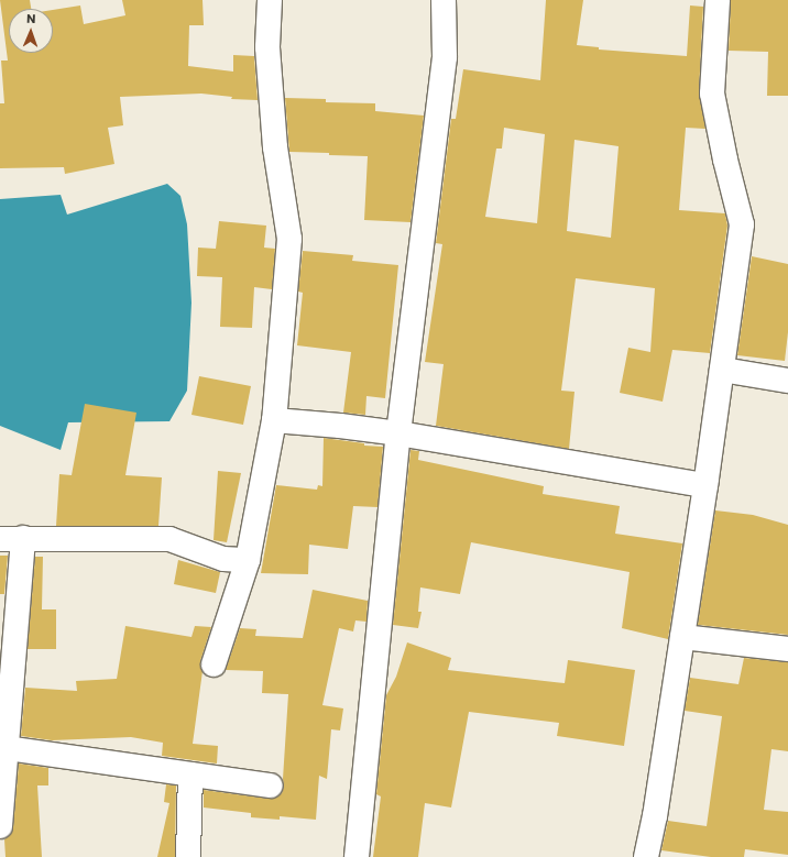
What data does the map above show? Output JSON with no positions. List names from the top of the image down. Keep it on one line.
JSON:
{"north":"top"}
